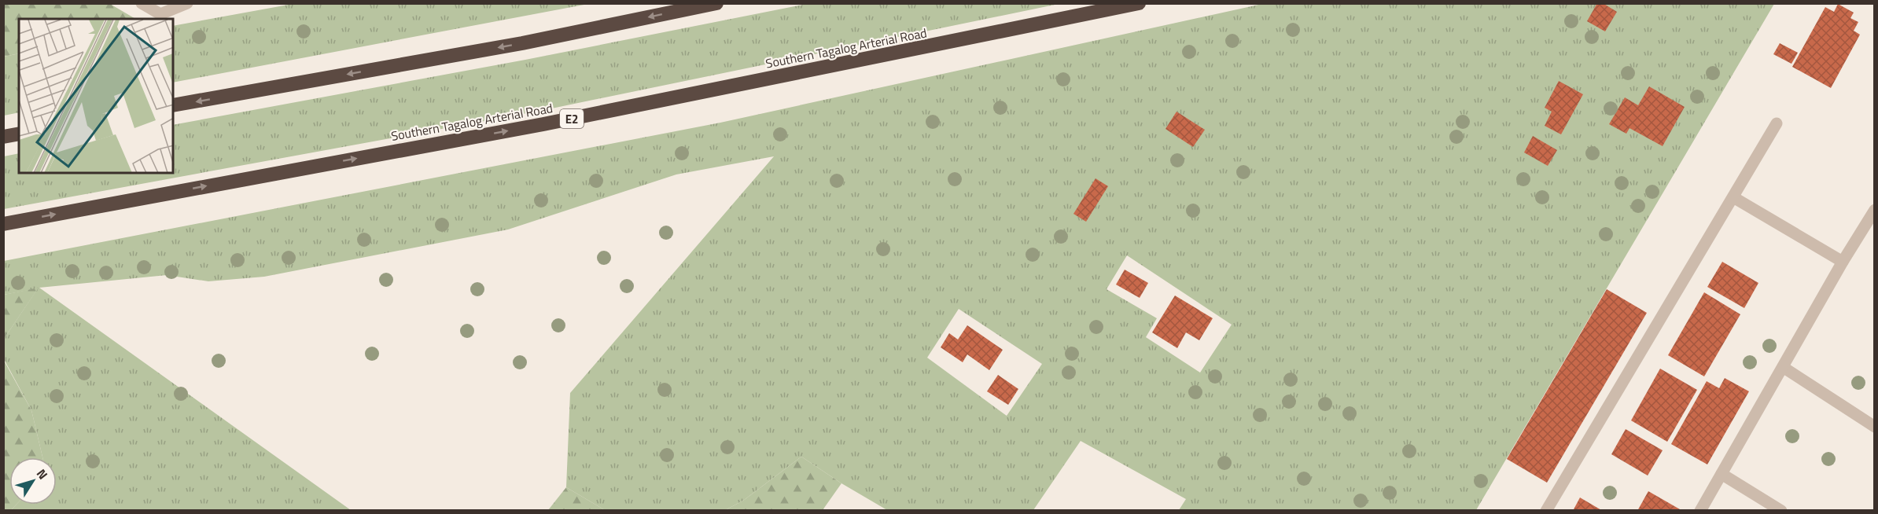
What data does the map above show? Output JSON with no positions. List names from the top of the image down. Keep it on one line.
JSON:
{"streets":{"highway":["Southern Tagalog Arterial Road","E2"]},"north":"top right"}
